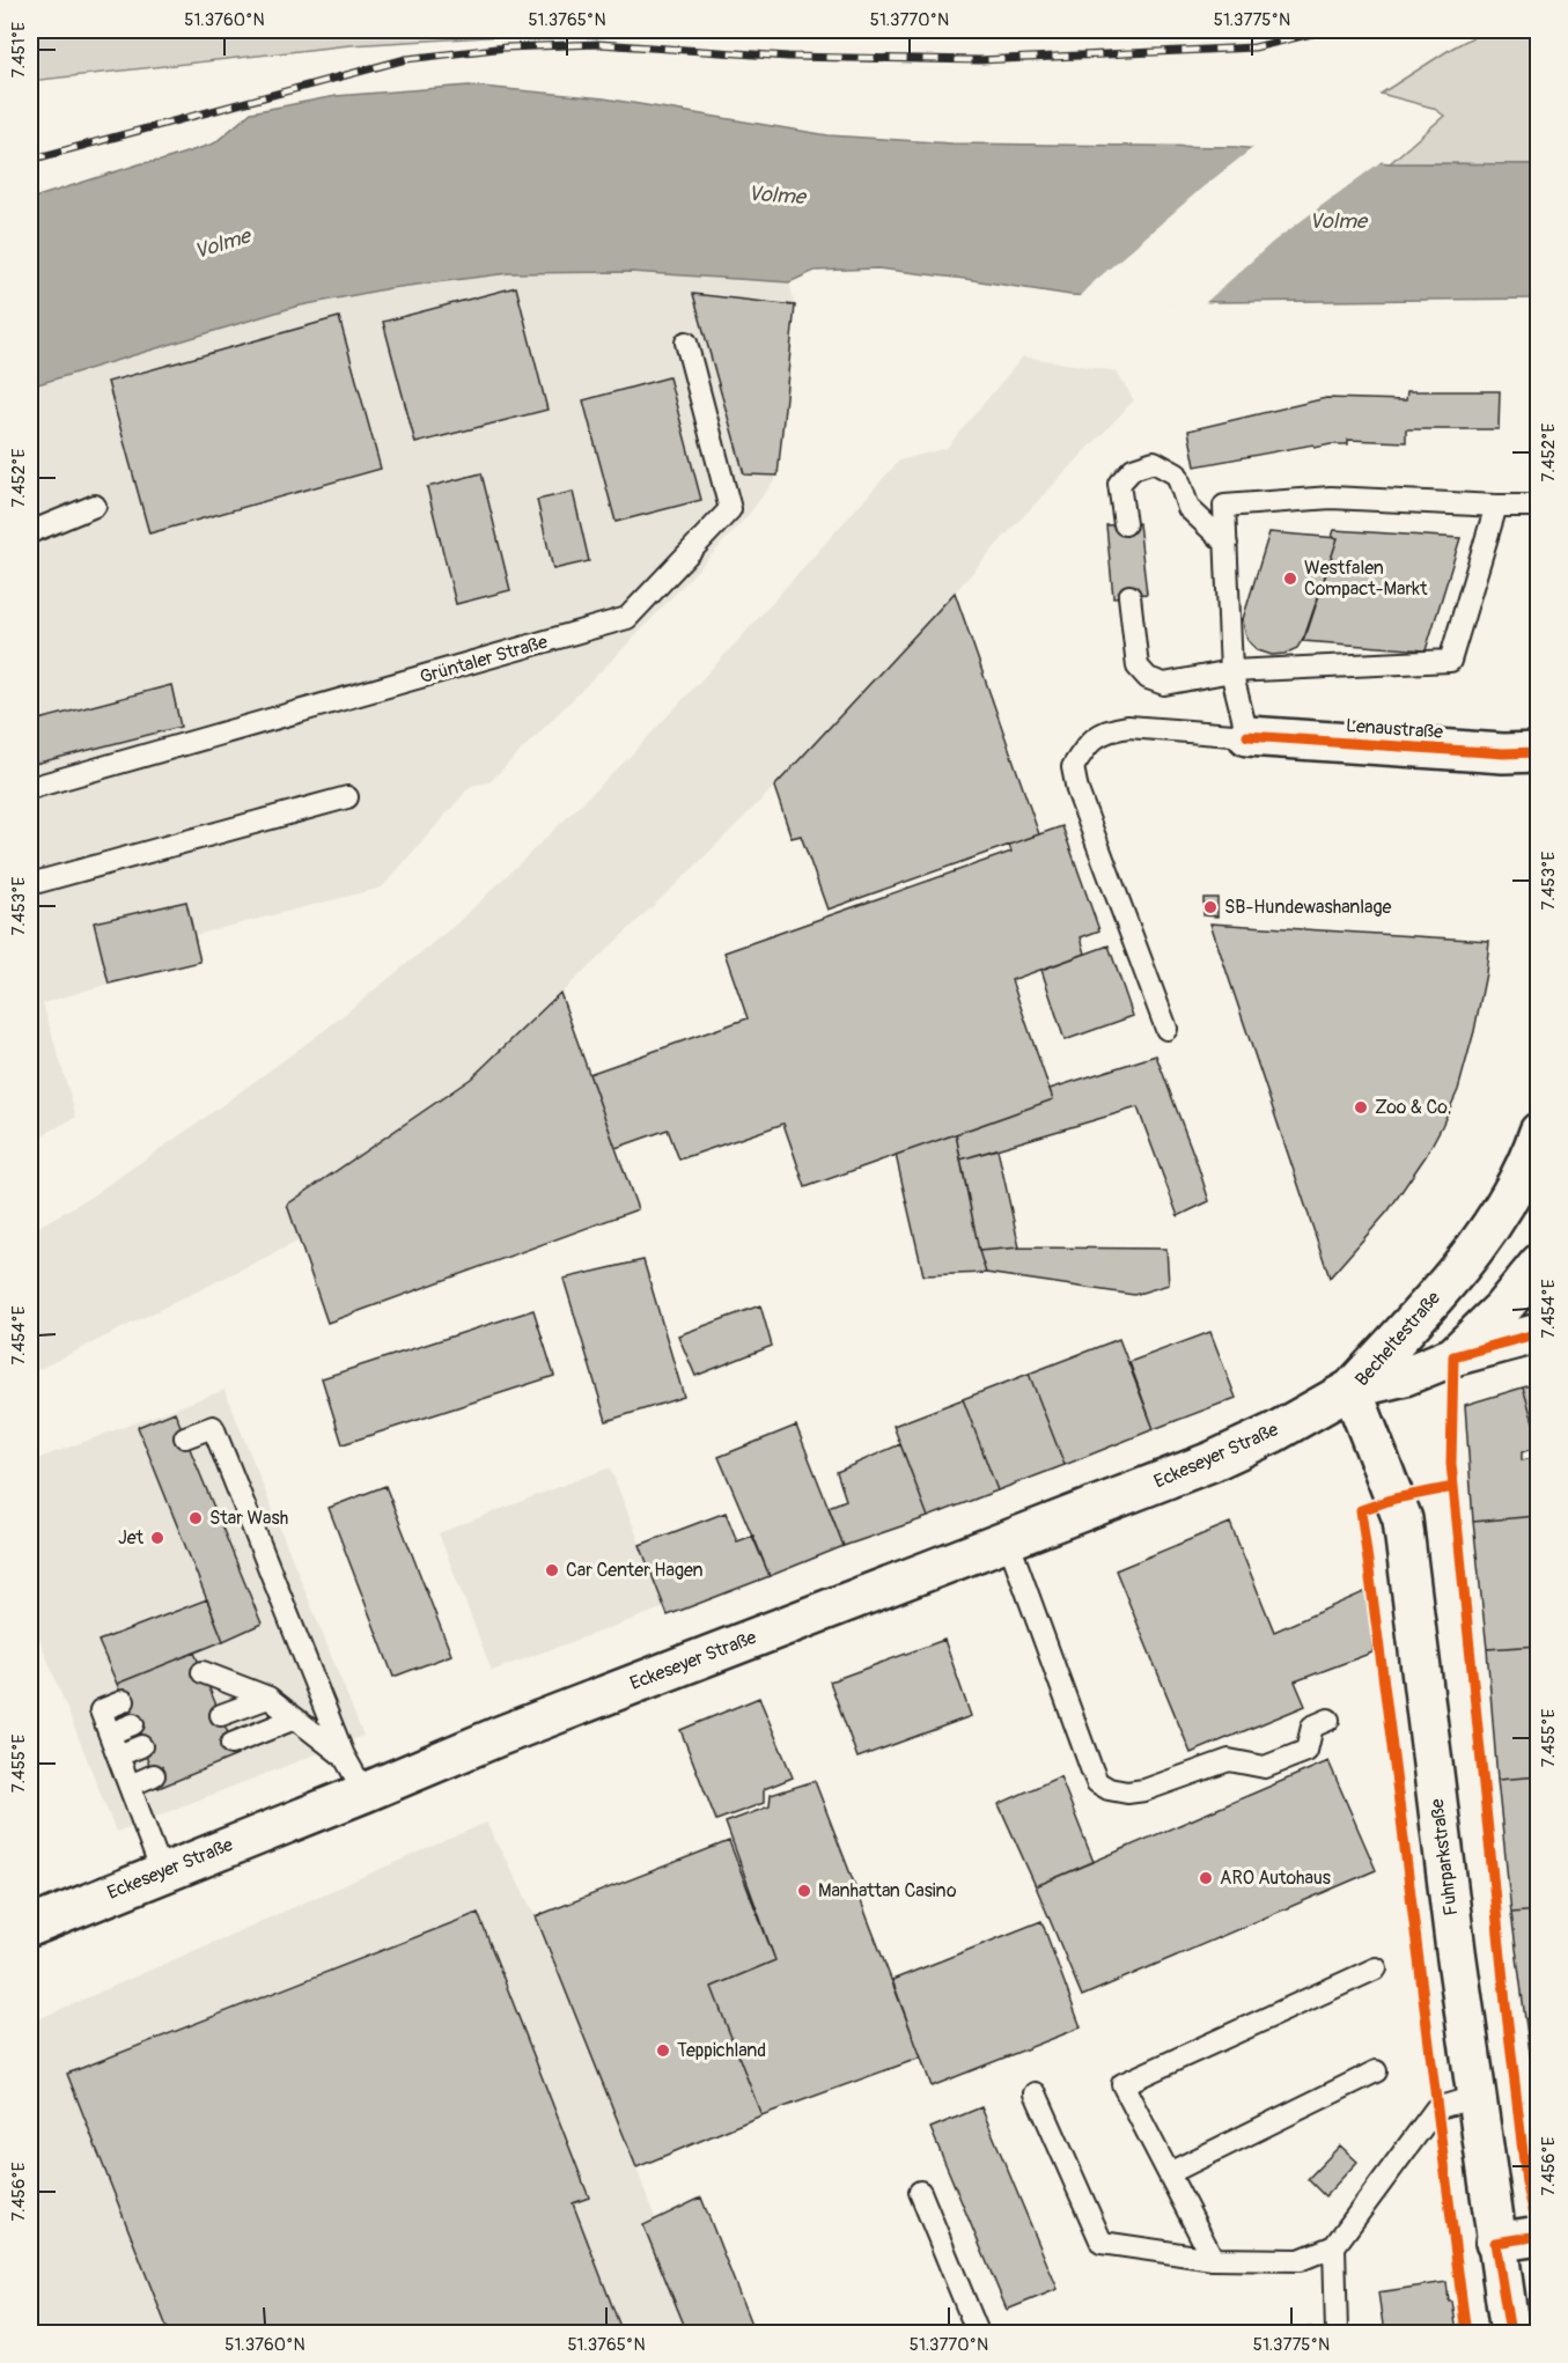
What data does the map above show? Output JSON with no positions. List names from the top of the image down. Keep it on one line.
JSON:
{"streets":{"main road":["Lenaustraße","Becheltestraße","Eckeseyer Straße","Fuhrparkstraße"],"lane":["Grüntaler Straße"]},"crossings":[["Becheltestraße","Eckeseyer Straße"],["Becheltestraße","Fuhrparkstraße"],["Eckeseyer Straße","Fuhrparkstraße"]],"water":["Volme"],"places":["Westfalen Compact-Markt","SB-Hundewashanlage","Zoo & Co.","Star Wash","Jet","Car Center Hagen","ARO Autohaus","Manhattan Casino","Teppichland"],"coordinates":["51.3760°N","51.3765°N","51.3770°N","51.3775°N","7.451°E","7.452°E","7.453°E","7.454°E","7.455°E","7.456°E"]}
